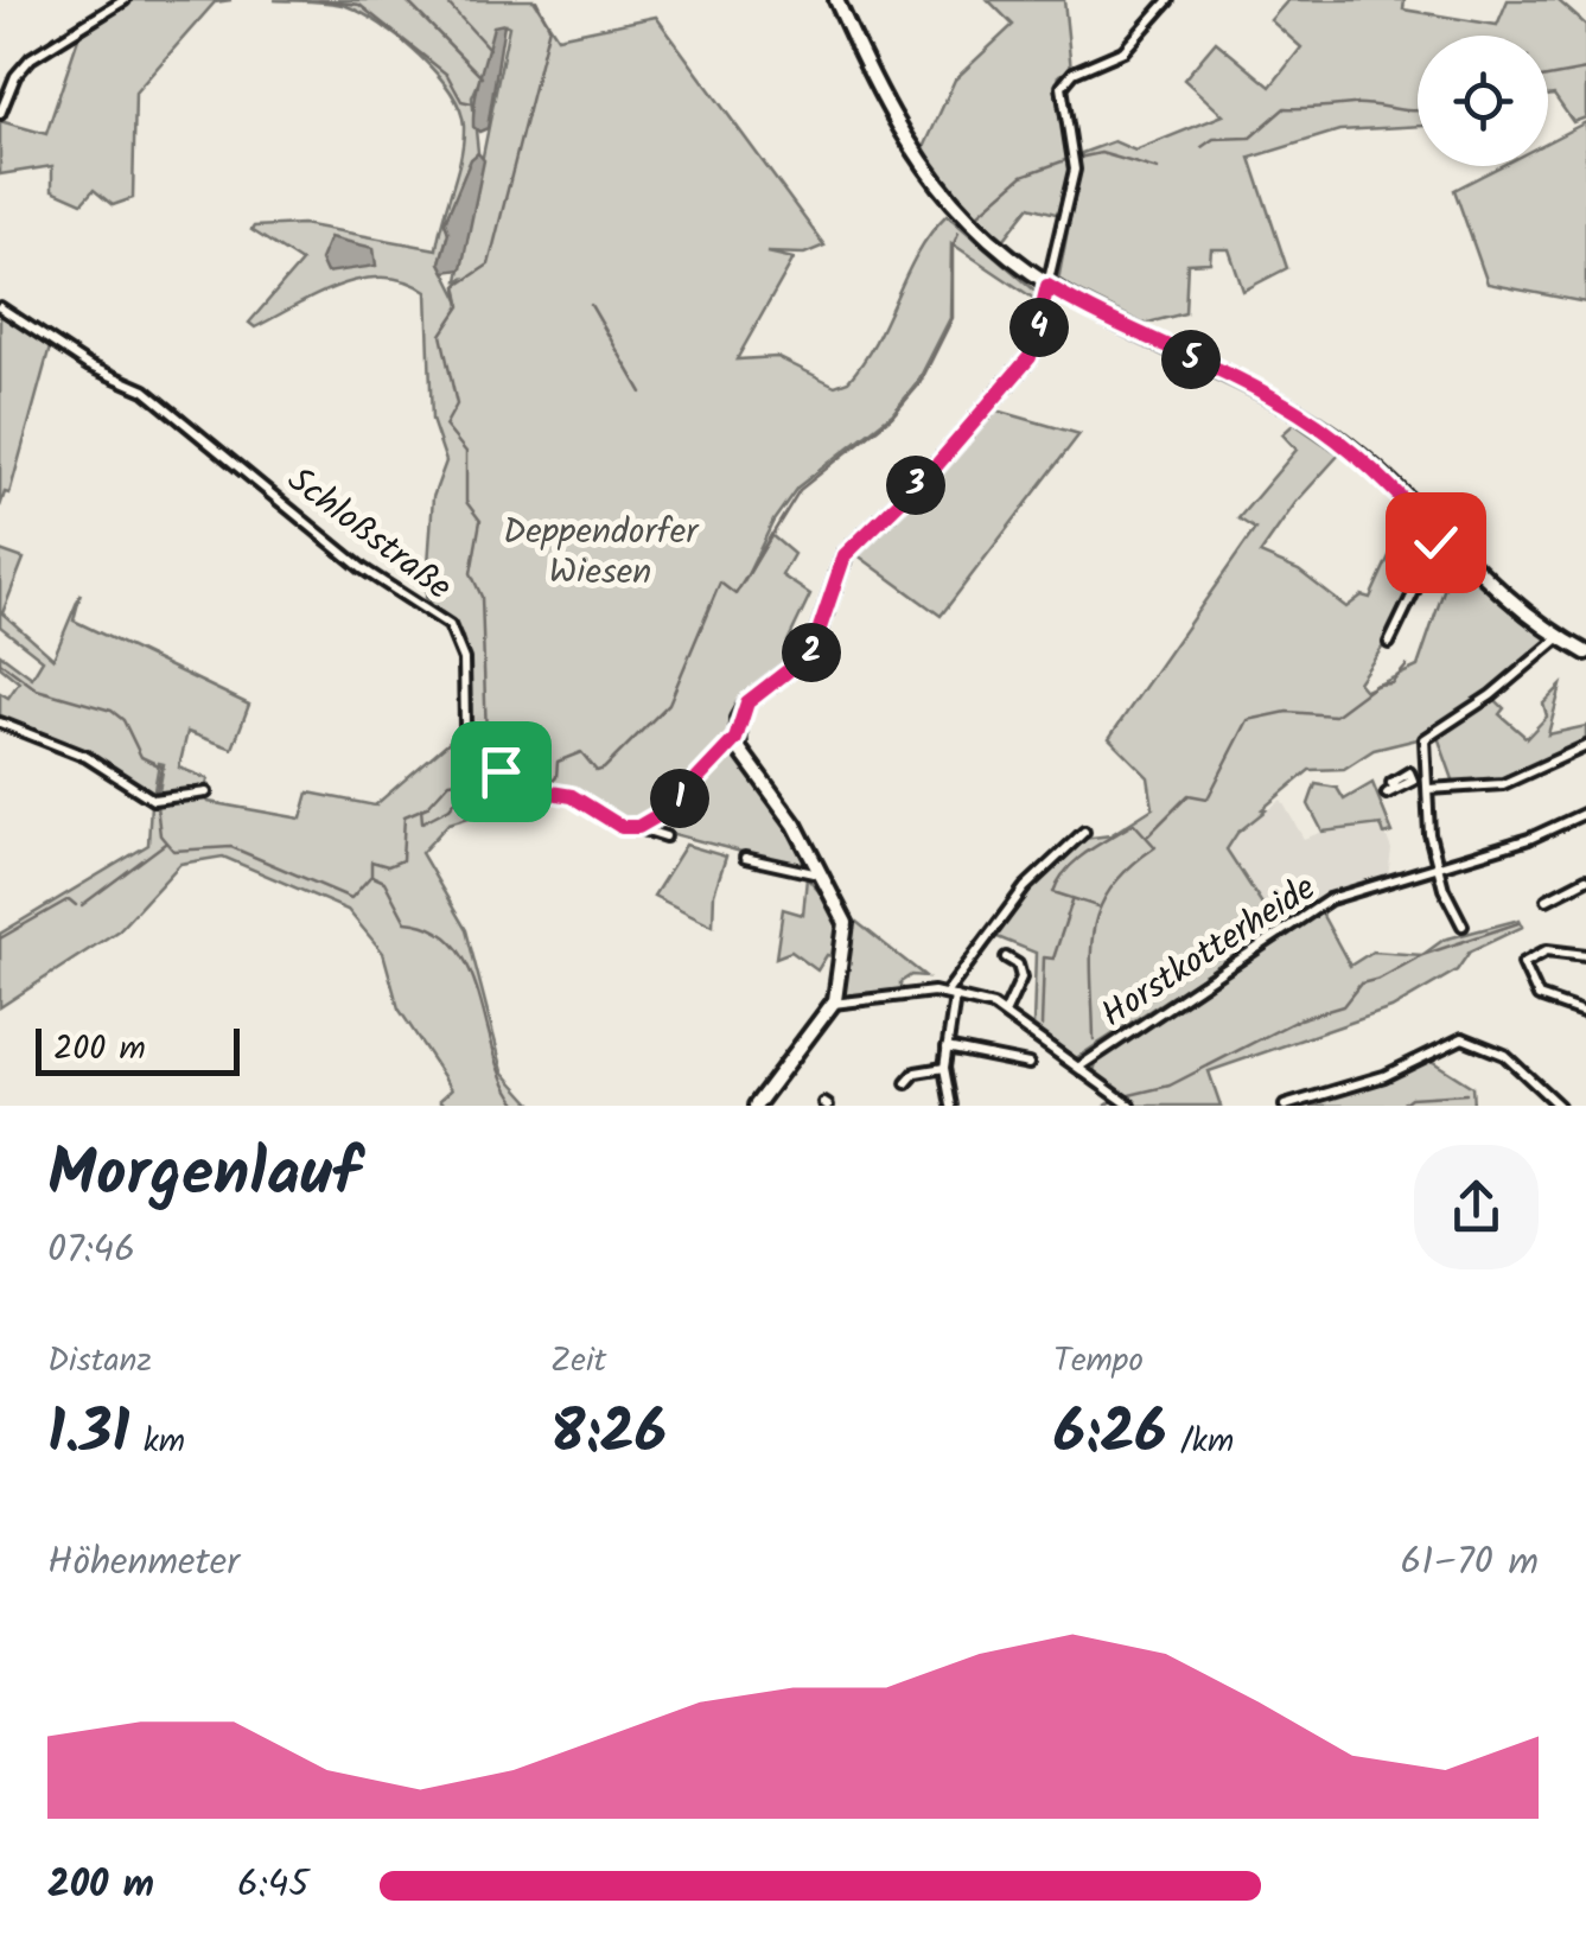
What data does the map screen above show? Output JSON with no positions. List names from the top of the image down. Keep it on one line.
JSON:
{"streets":{"street":["Schloßstraße","Horstkotterheide"]},"parks":["Deppendorfer Wiesen"],"scale_bar":"200 m","page":{"pins":["4","5","3","2","1"],"scale":"200 m","heading":["Morgenlauf","07:46"],"stats":[["Distanz","1.31 km"],["Zeit","8:26"],["Tempo","6:26 /km"]],"chart":["Höhenmeter","61–70 m"],"list":[{"name":"200 m","note":"6:45"}]}}
